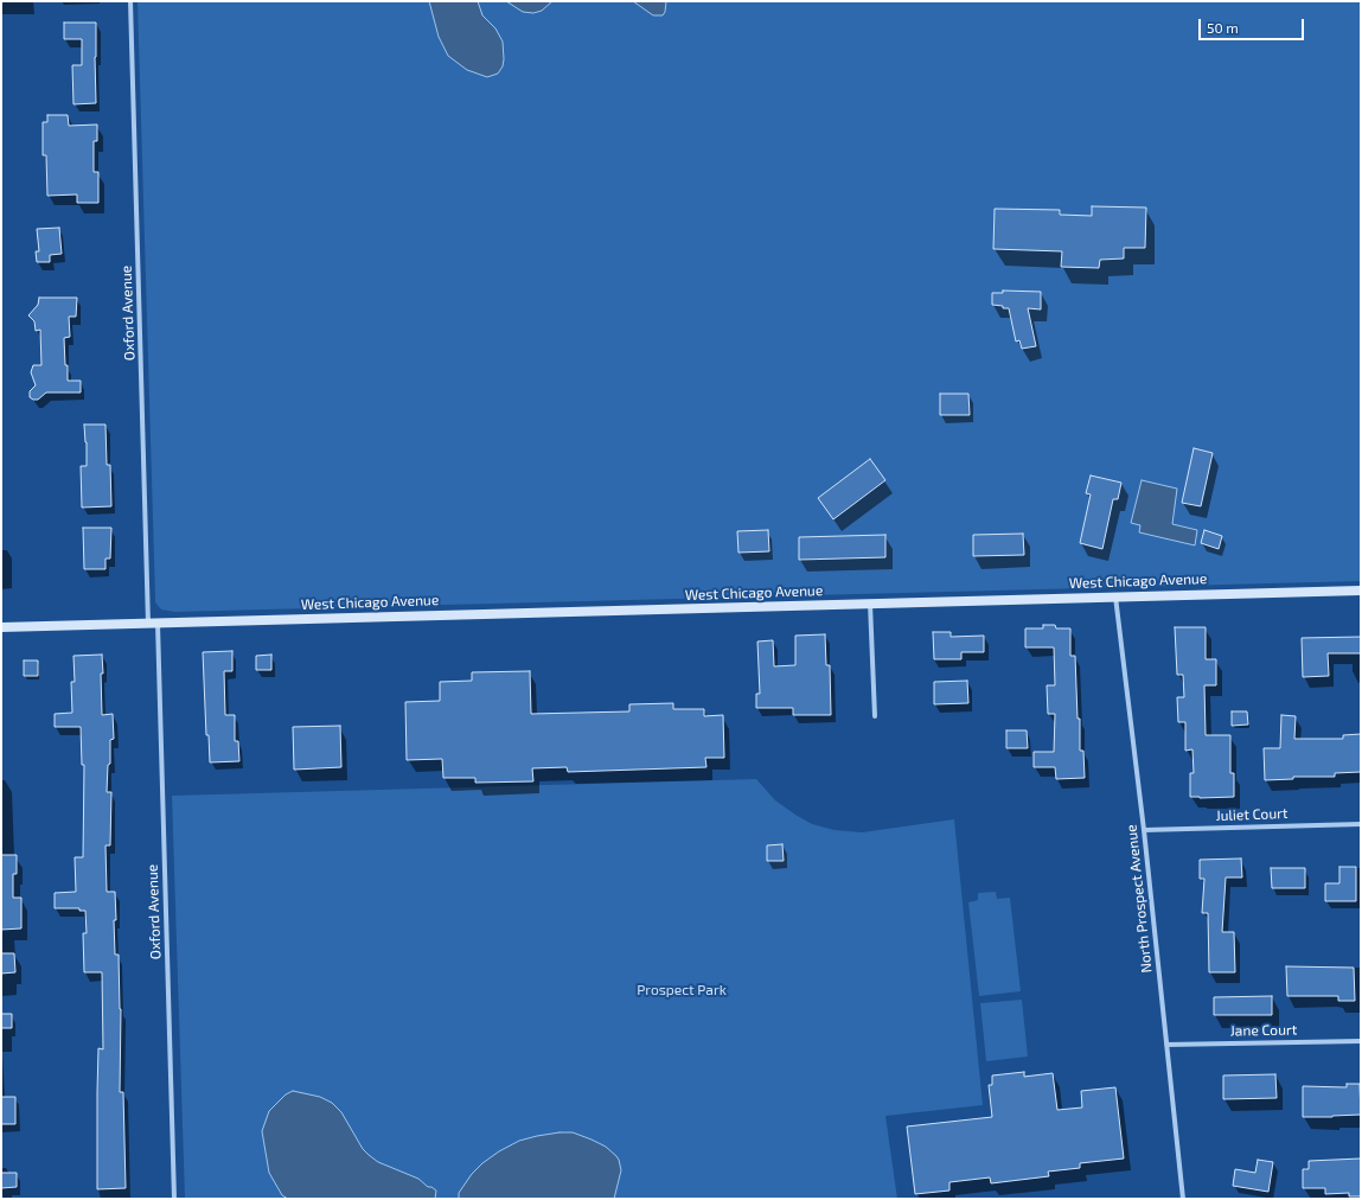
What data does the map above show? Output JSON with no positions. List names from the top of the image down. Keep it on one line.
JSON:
{"streets":{"main road":["West Chicago Avenue"],"street":["Oxford Avenue","Juliet Court","North Prospect Avenue","Jane Court"]},"crossings":[["Oxford Avenue","West Chicago Avenue"],["West Chicago Avenue","North Prospect Avenue"],["Juliet Court","North Prospect Avenue"],["North Prospect Avenue","Jane Court"]],"parks":["Prospect Park"],"scale_bar":"50 m"}
